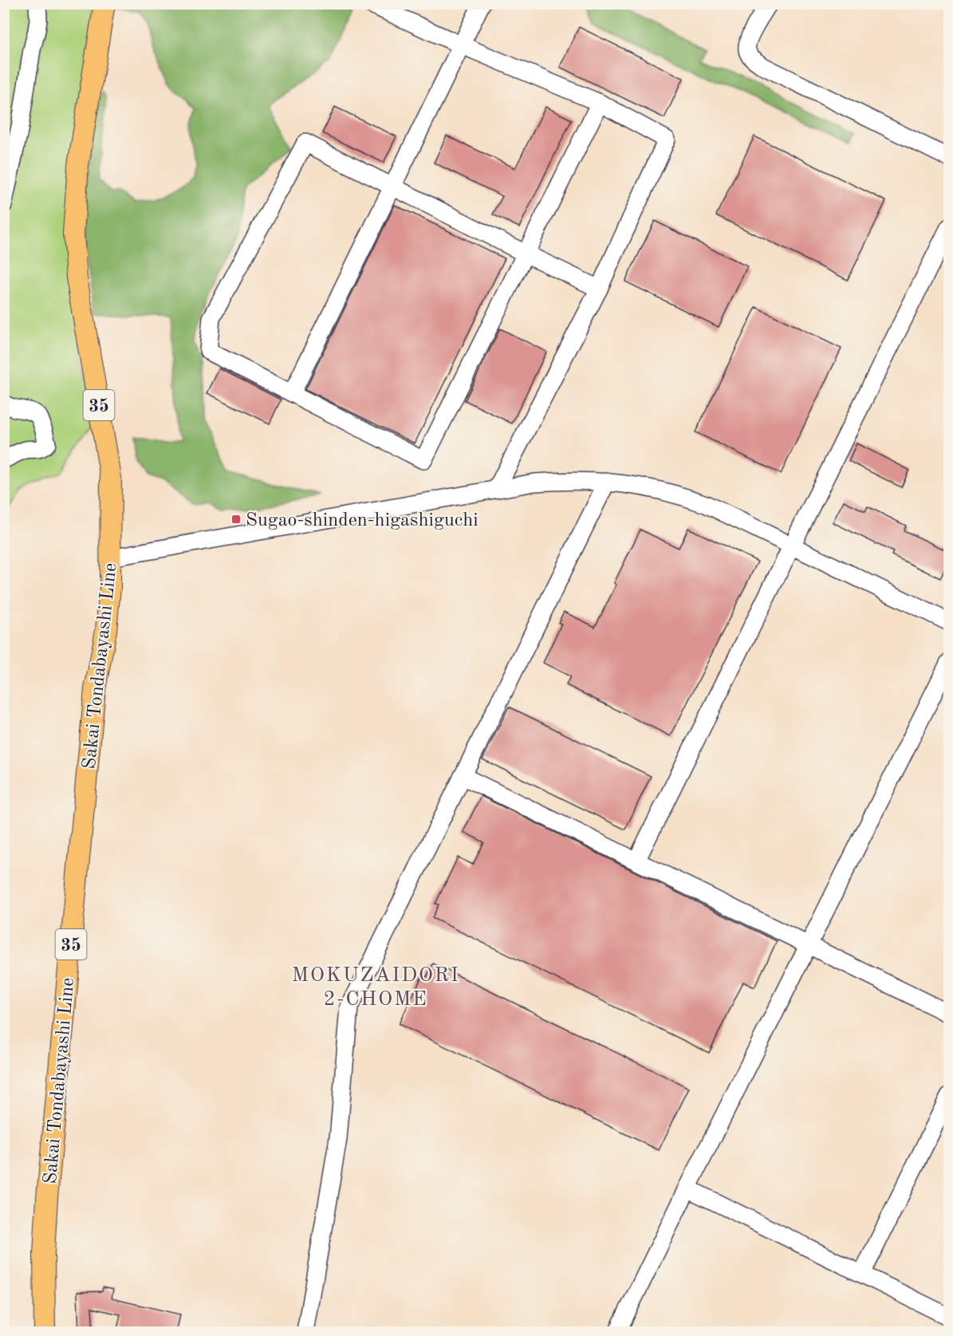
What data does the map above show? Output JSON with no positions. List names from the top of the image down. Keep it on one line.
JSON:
{"streets":{"main road":["35","Sakai Tondabayashi Line"]},"districts":["MOKUZAIDORI 2-CHOME"],"places":{"transit":["Sugao-shinden-higashiguchi"]}}
